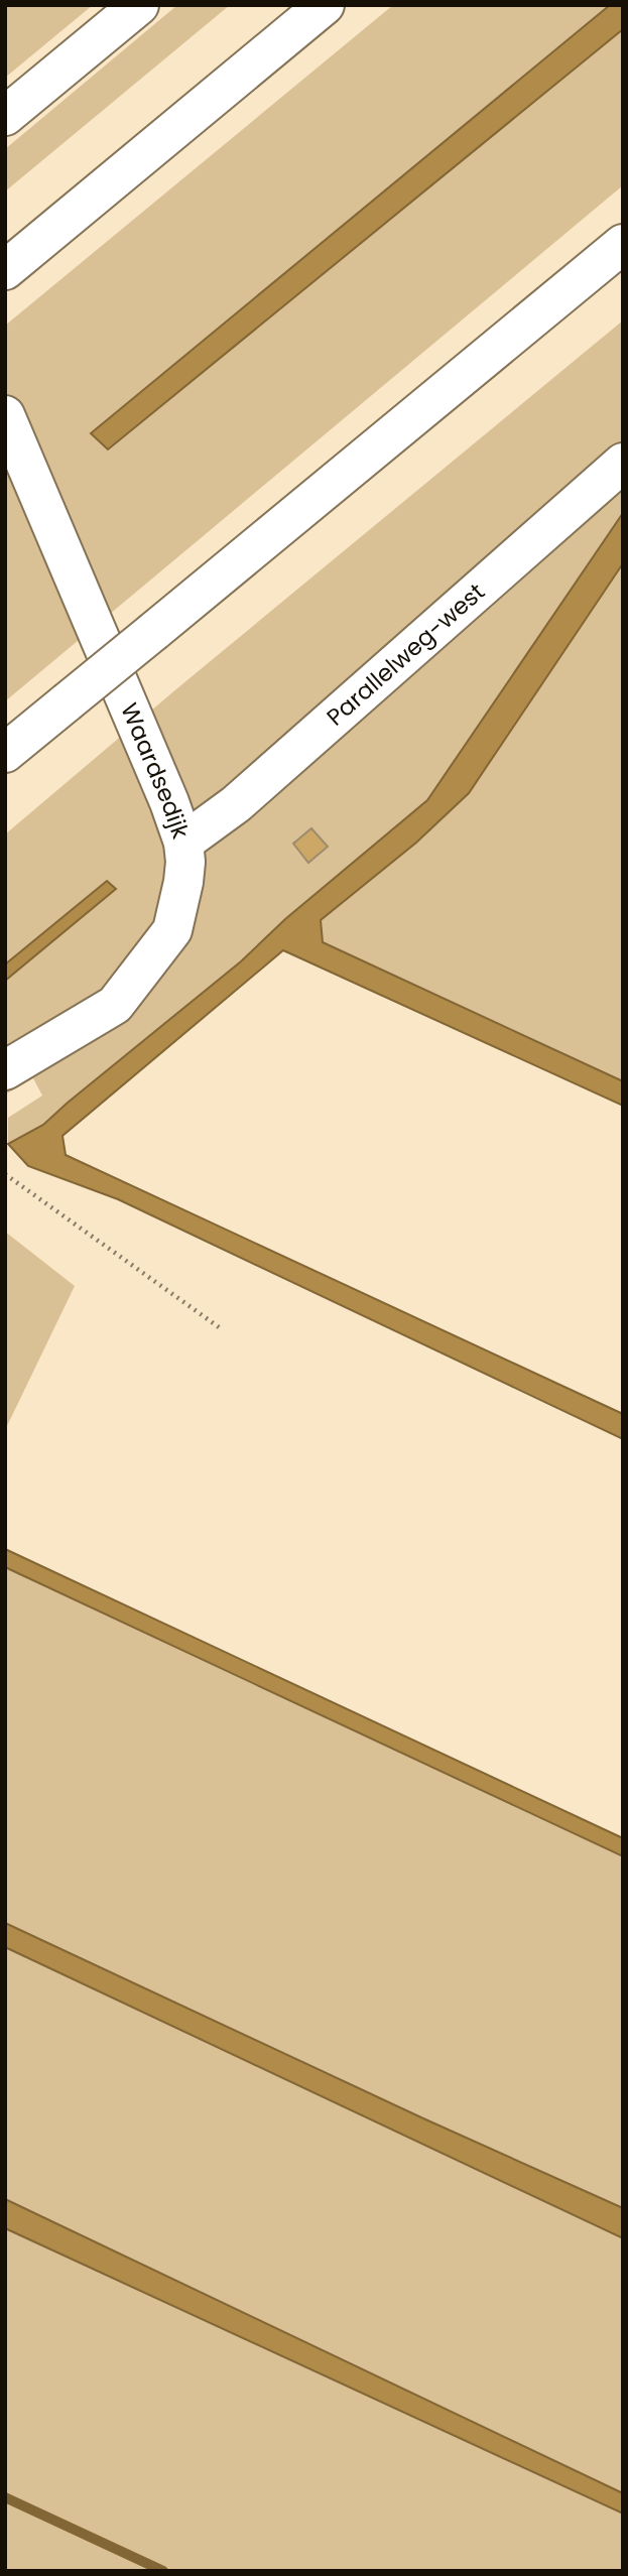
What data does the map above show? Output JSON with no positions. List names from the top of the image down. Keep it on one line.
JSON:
{"streets":{"main road":["Parallelweg-west","Waardsedijk"]},"crossings":[["Parallelweg-west","Waardsedijk"]]}
